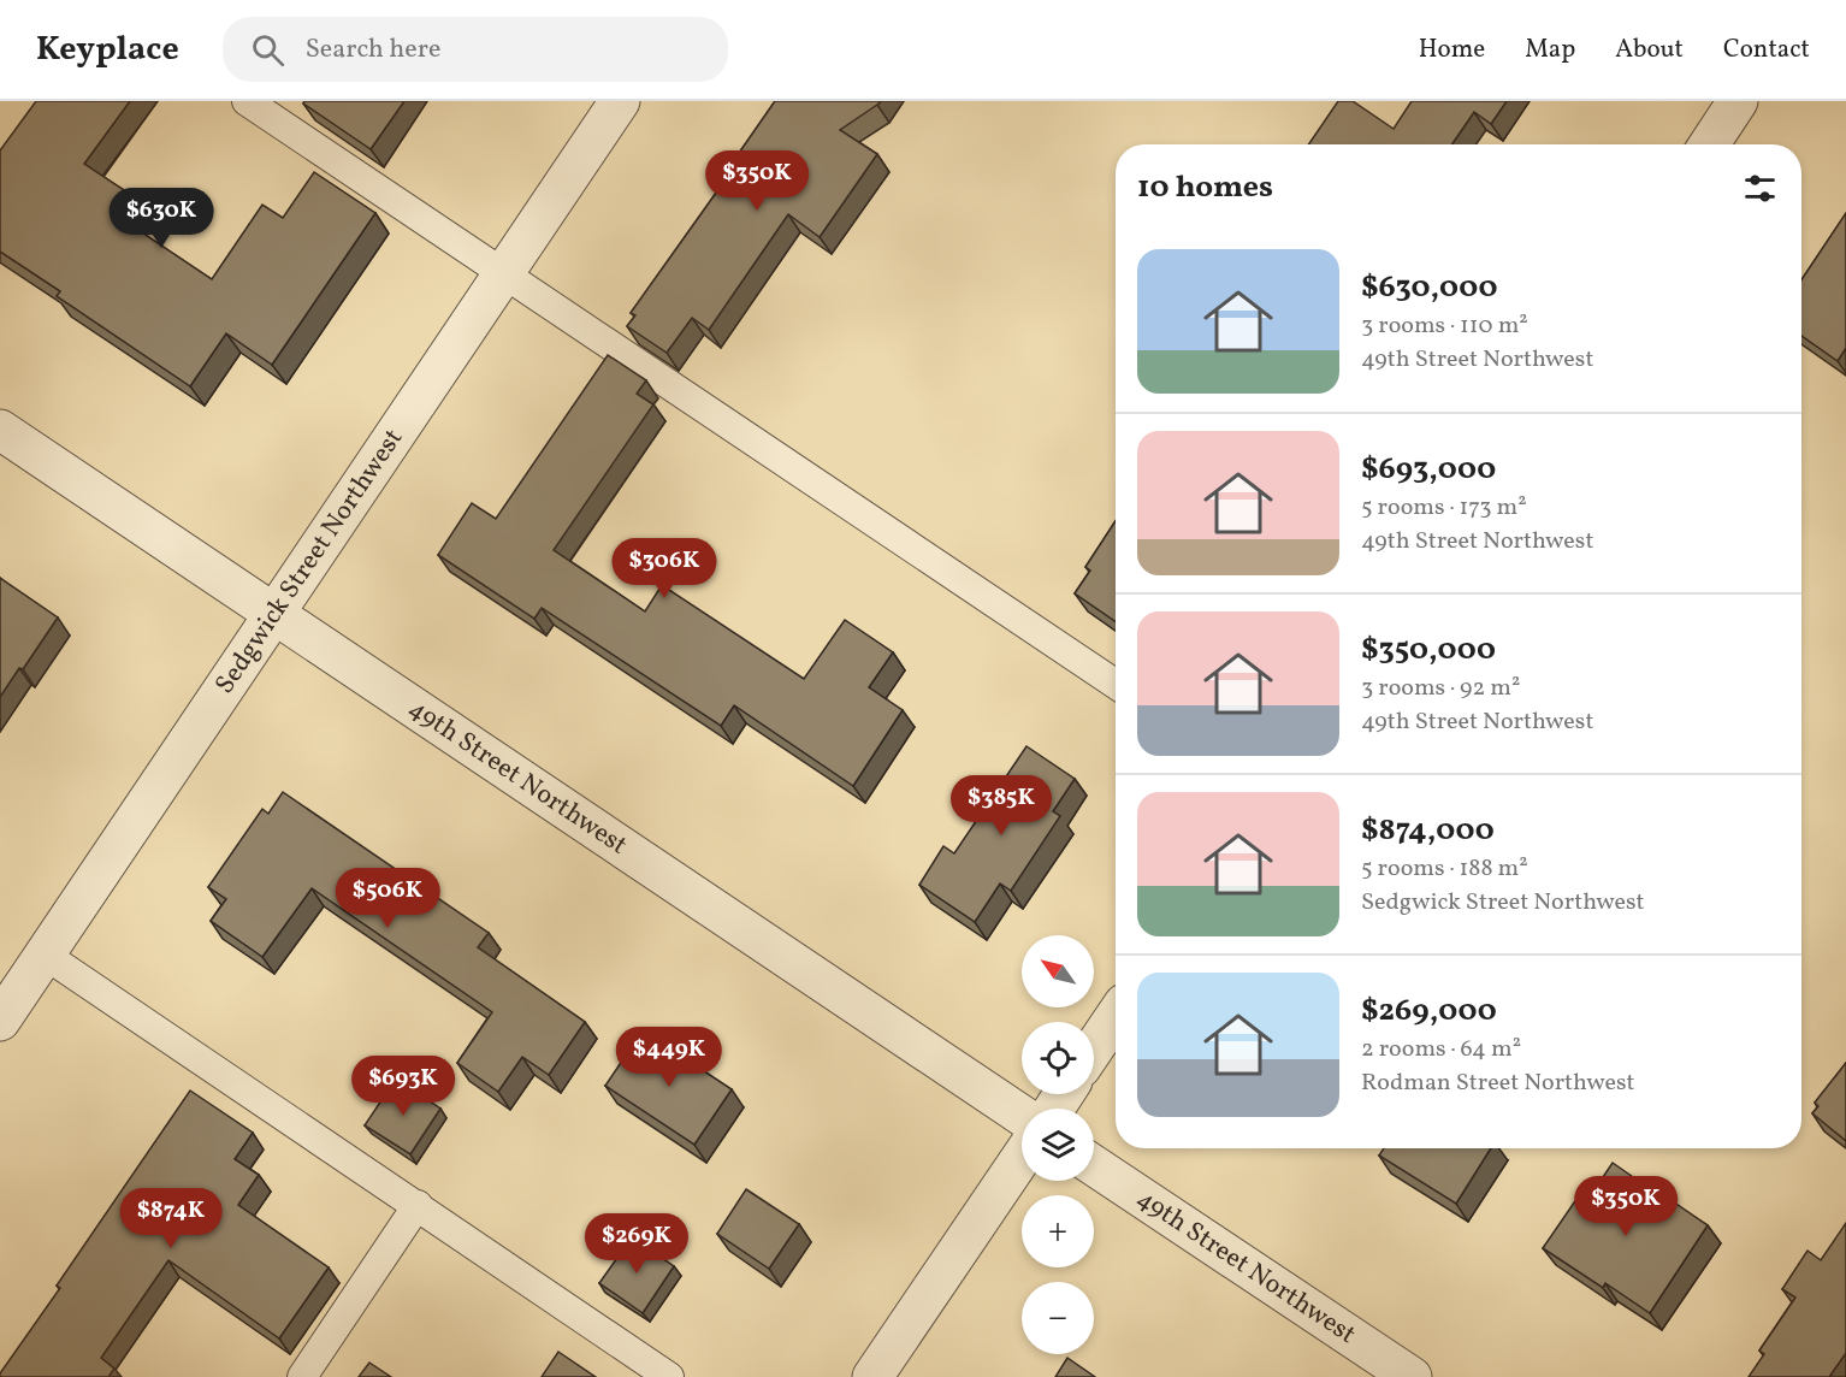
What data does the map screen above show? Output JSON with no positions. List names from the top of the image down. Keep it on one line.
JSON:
{"streets":{"street":["Sedgwick Street Northwest","49th Street Northwest"]},"crossings":[["Sedgwick Street Northwest","49th Street Northwest"]],"north":"top left","page":{"header":"Keyplace","search":"Search here","nav":["Home","Map","About","Contact"],"heading":"10 homes","price":["$350K","$630K","$306K","$385K","$506K","$449K","$693K","$350K","$874K","$269K"],"list":[{"name":"$630,000","note":"3 rooms · 110 m² · 49th Street Northwest"},{"name":"$693,000","note":"5 rooms · 173 m² · 49th Street Northwest"},{"name":"$350,000","note":"3 rooms · 92 m² · 49th Street Northwest"},{"name":"$874,000","note":"5 rooms · 188 m² · Sedgwick Street Northwest"},{"name":"$269,000","note":"2 rooms · 64 m² · Rodman Street Northwest"}],"map_buttons":["+","−"]}}
